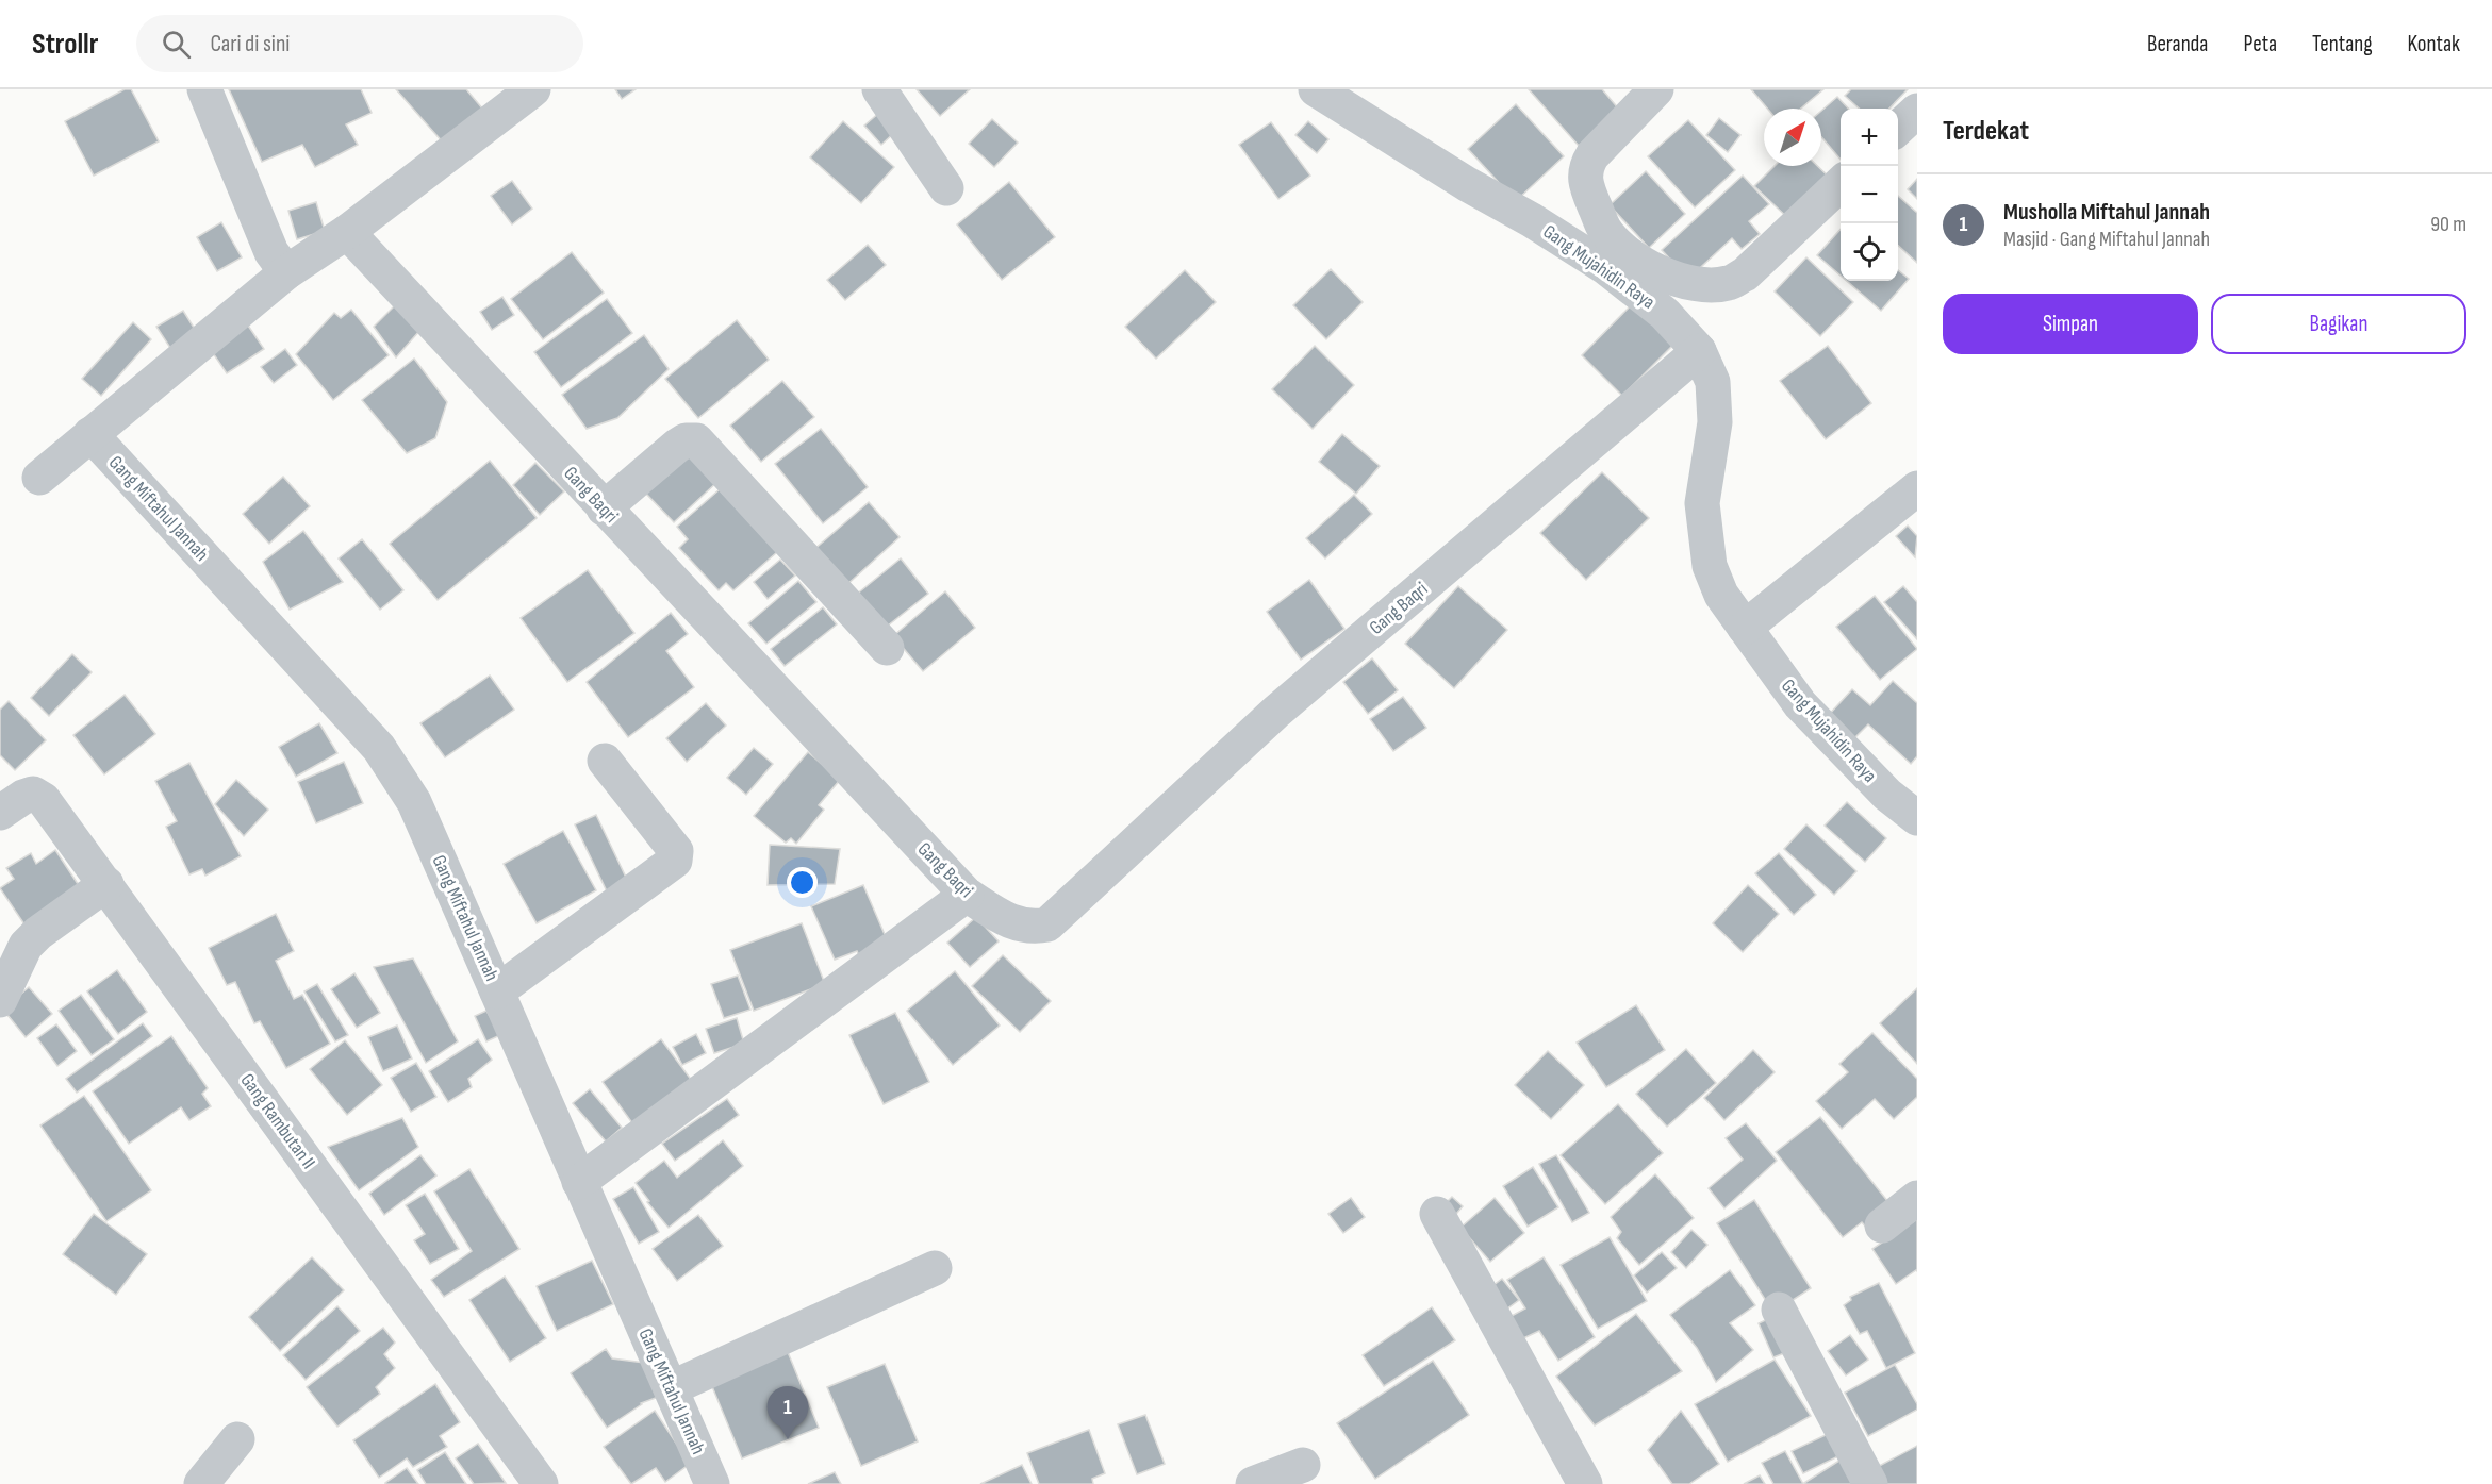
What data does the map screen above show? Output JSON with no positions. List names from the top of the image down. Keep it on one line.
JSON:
{"streets":{"street":["Gang Mujahidin Raya","Gang Baqri","Gang Miftahul Jannah","Gang Rambutan II"]},"crossings":[["Gang Mujahidin Raya","Gang Baqri"]],"north":"top right","page":{"header":"Strollr","search":"Cari di sini","nav":["Beranda","Peta","Tentang","Kontak"],"heading":"Terdekat","map_buttons":["+","−"],"list":[{"mark":"1","name":"Musholla Miftahul Jannah","note":"Masjid · Gang Miftahul Jannah","value":"90 m"}],"buttons":["Simpan","Bagikan"],"pins":"1"}}
